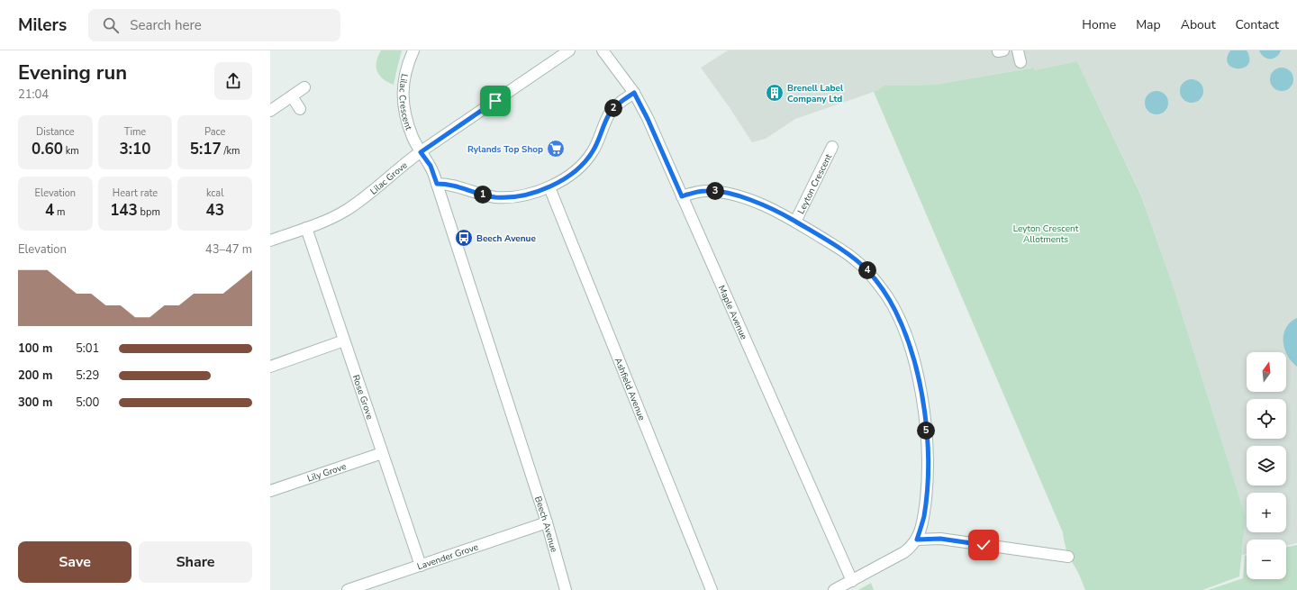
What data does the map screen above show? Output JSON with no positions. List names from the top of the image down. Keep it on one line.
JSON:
{"streets":{"street":["Lilac Crescent","Lilac Grove","Leyton Crescent","Maple Avenue","Ashfield Avenue","Rose Grove","Lily Grove","Beech Avenue","Lavender Grove"]},"crossings":[["Lilac Crescent","Lilac Grove"],["Lilac Crescent","Beech Avenue"],["Lilac Grove","Rose Grove"],["Lilac Grove","Beech Avenue"],["Leyton Crescent","Maple Avenue"],["Rose Grove","Lily Grove"],["Rose Grove","Lavender Grove"],["Beech Avenue","Lavender Grove"]],"parks":["Leyton Crescent Allotments"],"places":{"building":["Brenell Label Company Ltd"],"supermarket":["Rylands Top Shop"],"bus stop":["Beech Avenue"]},"north":"top","page":{"header":"Milers","search":"Search here","nav":["Home","Map","About","Contact"],"heading":["Evening run","21:04"],"pins":["2","3","1","4","5"],"stats":[["Distance","0.60 km"],["Time","3:10"],["Pace","5:17 /km"],["Elevation","4 m"],["Heart rate","143 bpm"],["kcal","43"]],"chart":["Elevation","43–47 m"],"list":[{"name":"100 m","note":"5:01"},{"name":"200 m","note":"5:29"},{"name":"300 m","note":"5:00"}],"map_buttons":["+","−"],"buttons":["Save","Share"]}}
